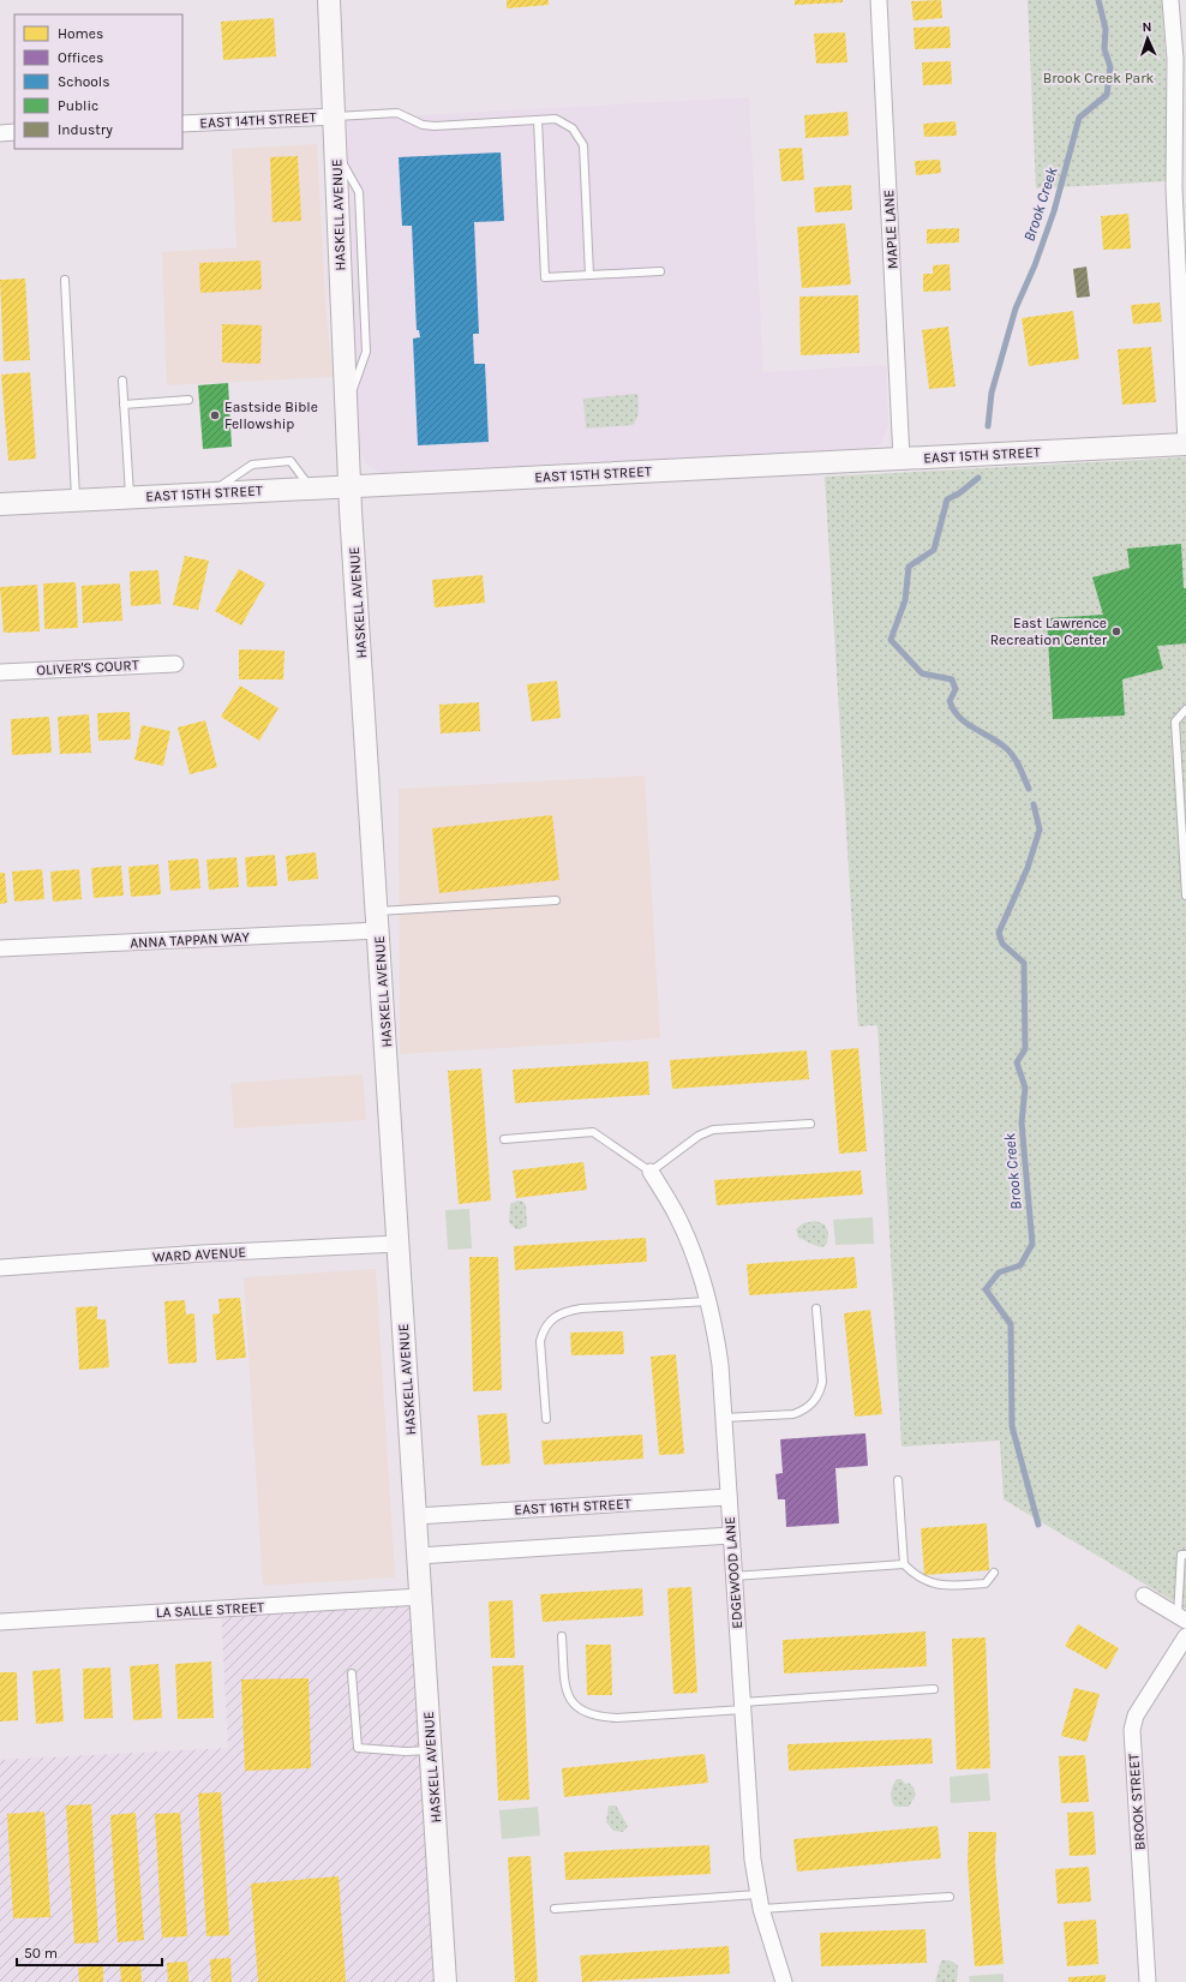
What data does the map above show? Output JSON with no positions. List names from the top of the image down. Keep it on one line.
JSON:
{"streets":{"main road":["HASKELL AVENUE","EAST 15TH STREET"],"street":["EAST 14TH STREET","MAPLE LANE","OLIVER'S COURT","ANNA TAPPAN WAY","WARD AVENUE","EAST 16TH STREET","EDGEWOOD LANE","LA SALLE STREET","BROOK STREET"]},"crossings":[["EAST 14TH STREET","HASKELL AVENUE"],["HASKELL AVENUE","EAST 15TH STREET"],["HASKELL AVENUE","ANNA TAPPAN WAY"],["HASKELL AVENUE","WARD AVENUE"],["HASKELL AVENUE","EAST 16TH STREET"],["HASKELL AVENUE","LA SALLE STREET"],["MAPLE LANE","EAST 15TH STREET"],["EAST 16TH STREET","EDGEWOOD LANE"]],"water":["Brook Creek"],"parks":["Brook Creek Park"],"places":["Eastside Bible Fellowship","East Lawrence Recreation Center"],"legend":["Homes","Offices","Schools","Public","Industry"],"scale_bar":"50 m","north":"top"}
